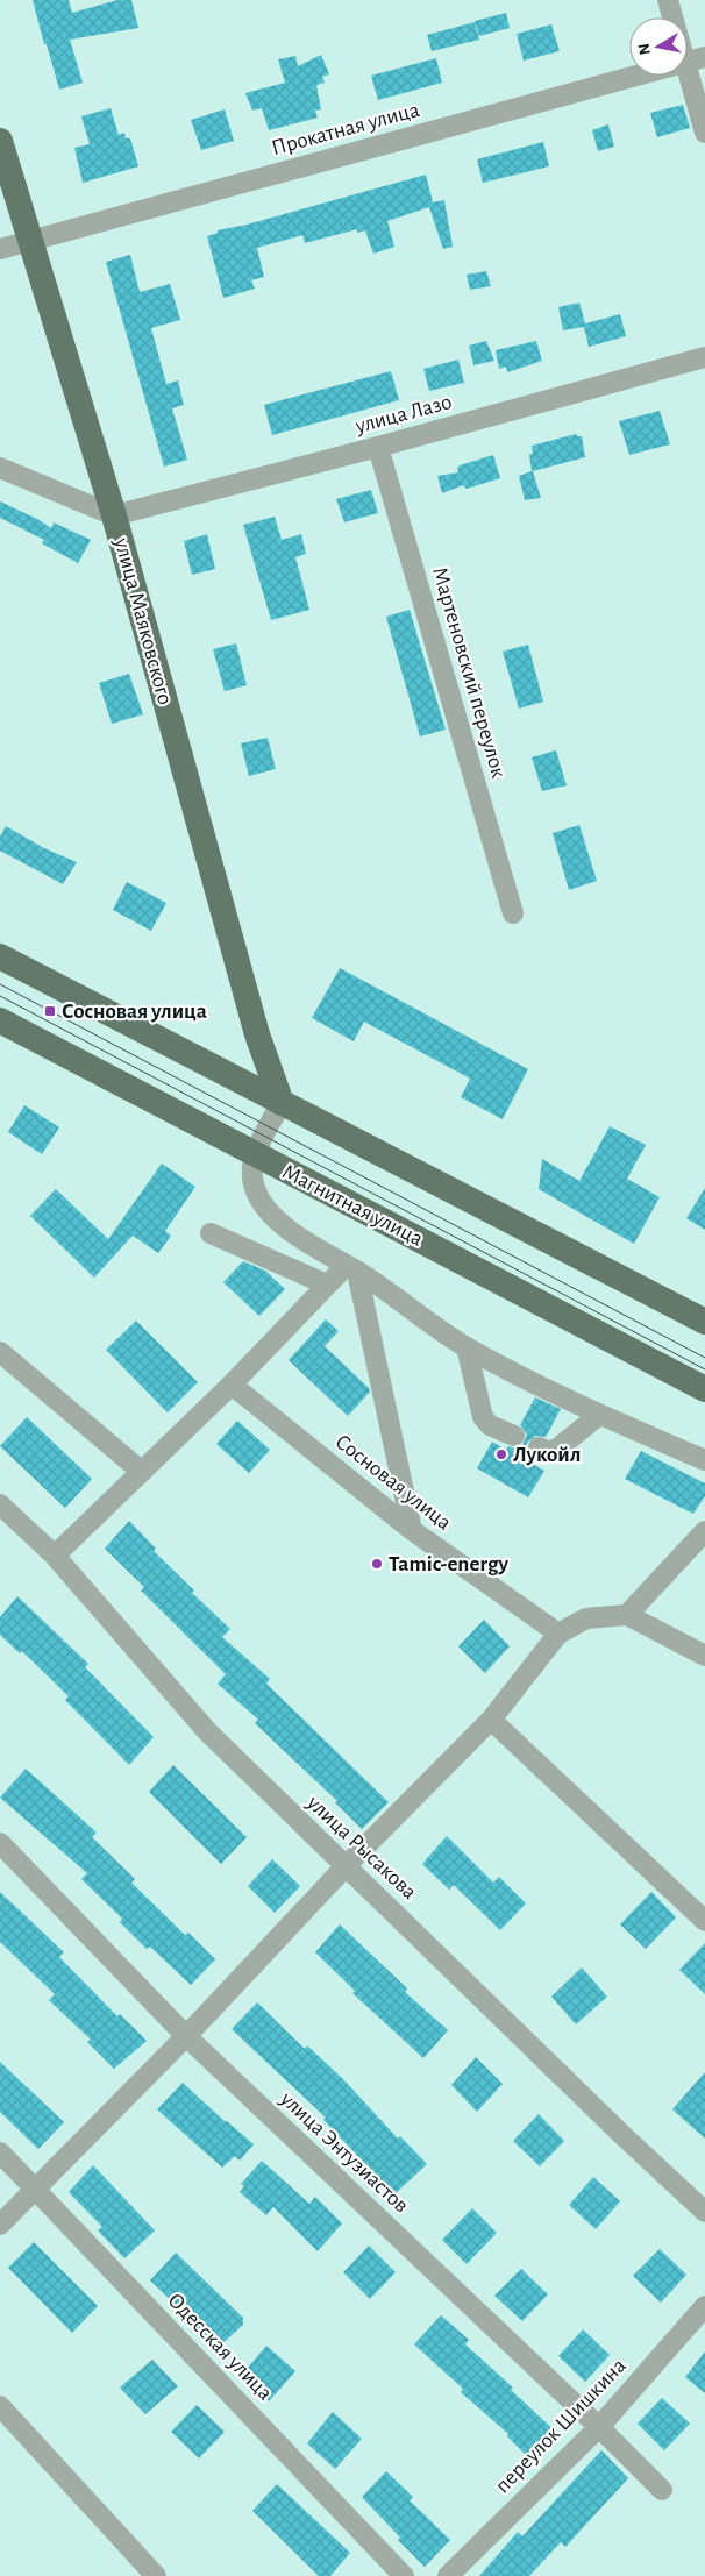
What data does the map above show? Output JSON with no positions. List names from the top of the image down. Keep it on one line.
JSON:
{"streets":{"main road":["улица Маяковского","Магнитная улица"],"street":["Прокатная улица","улица Лазо","Мартеновский переулок","Сосновая улица","улица Рысакова","улица Энтузиастов","Одесская улица","переулок Шишкина"]},"crossings":[["Прокатная улица","улица Маяковского"],["улица Лазо","улица Маяковского"],["улица Лазо","Мартеновский переулок"],["улица Энтузиастов","переулок Шишкина"]],"places":{"transit":["Сосновая улица"],"other":["Лукойл","Tamic-energy"]},"north":"left"}
